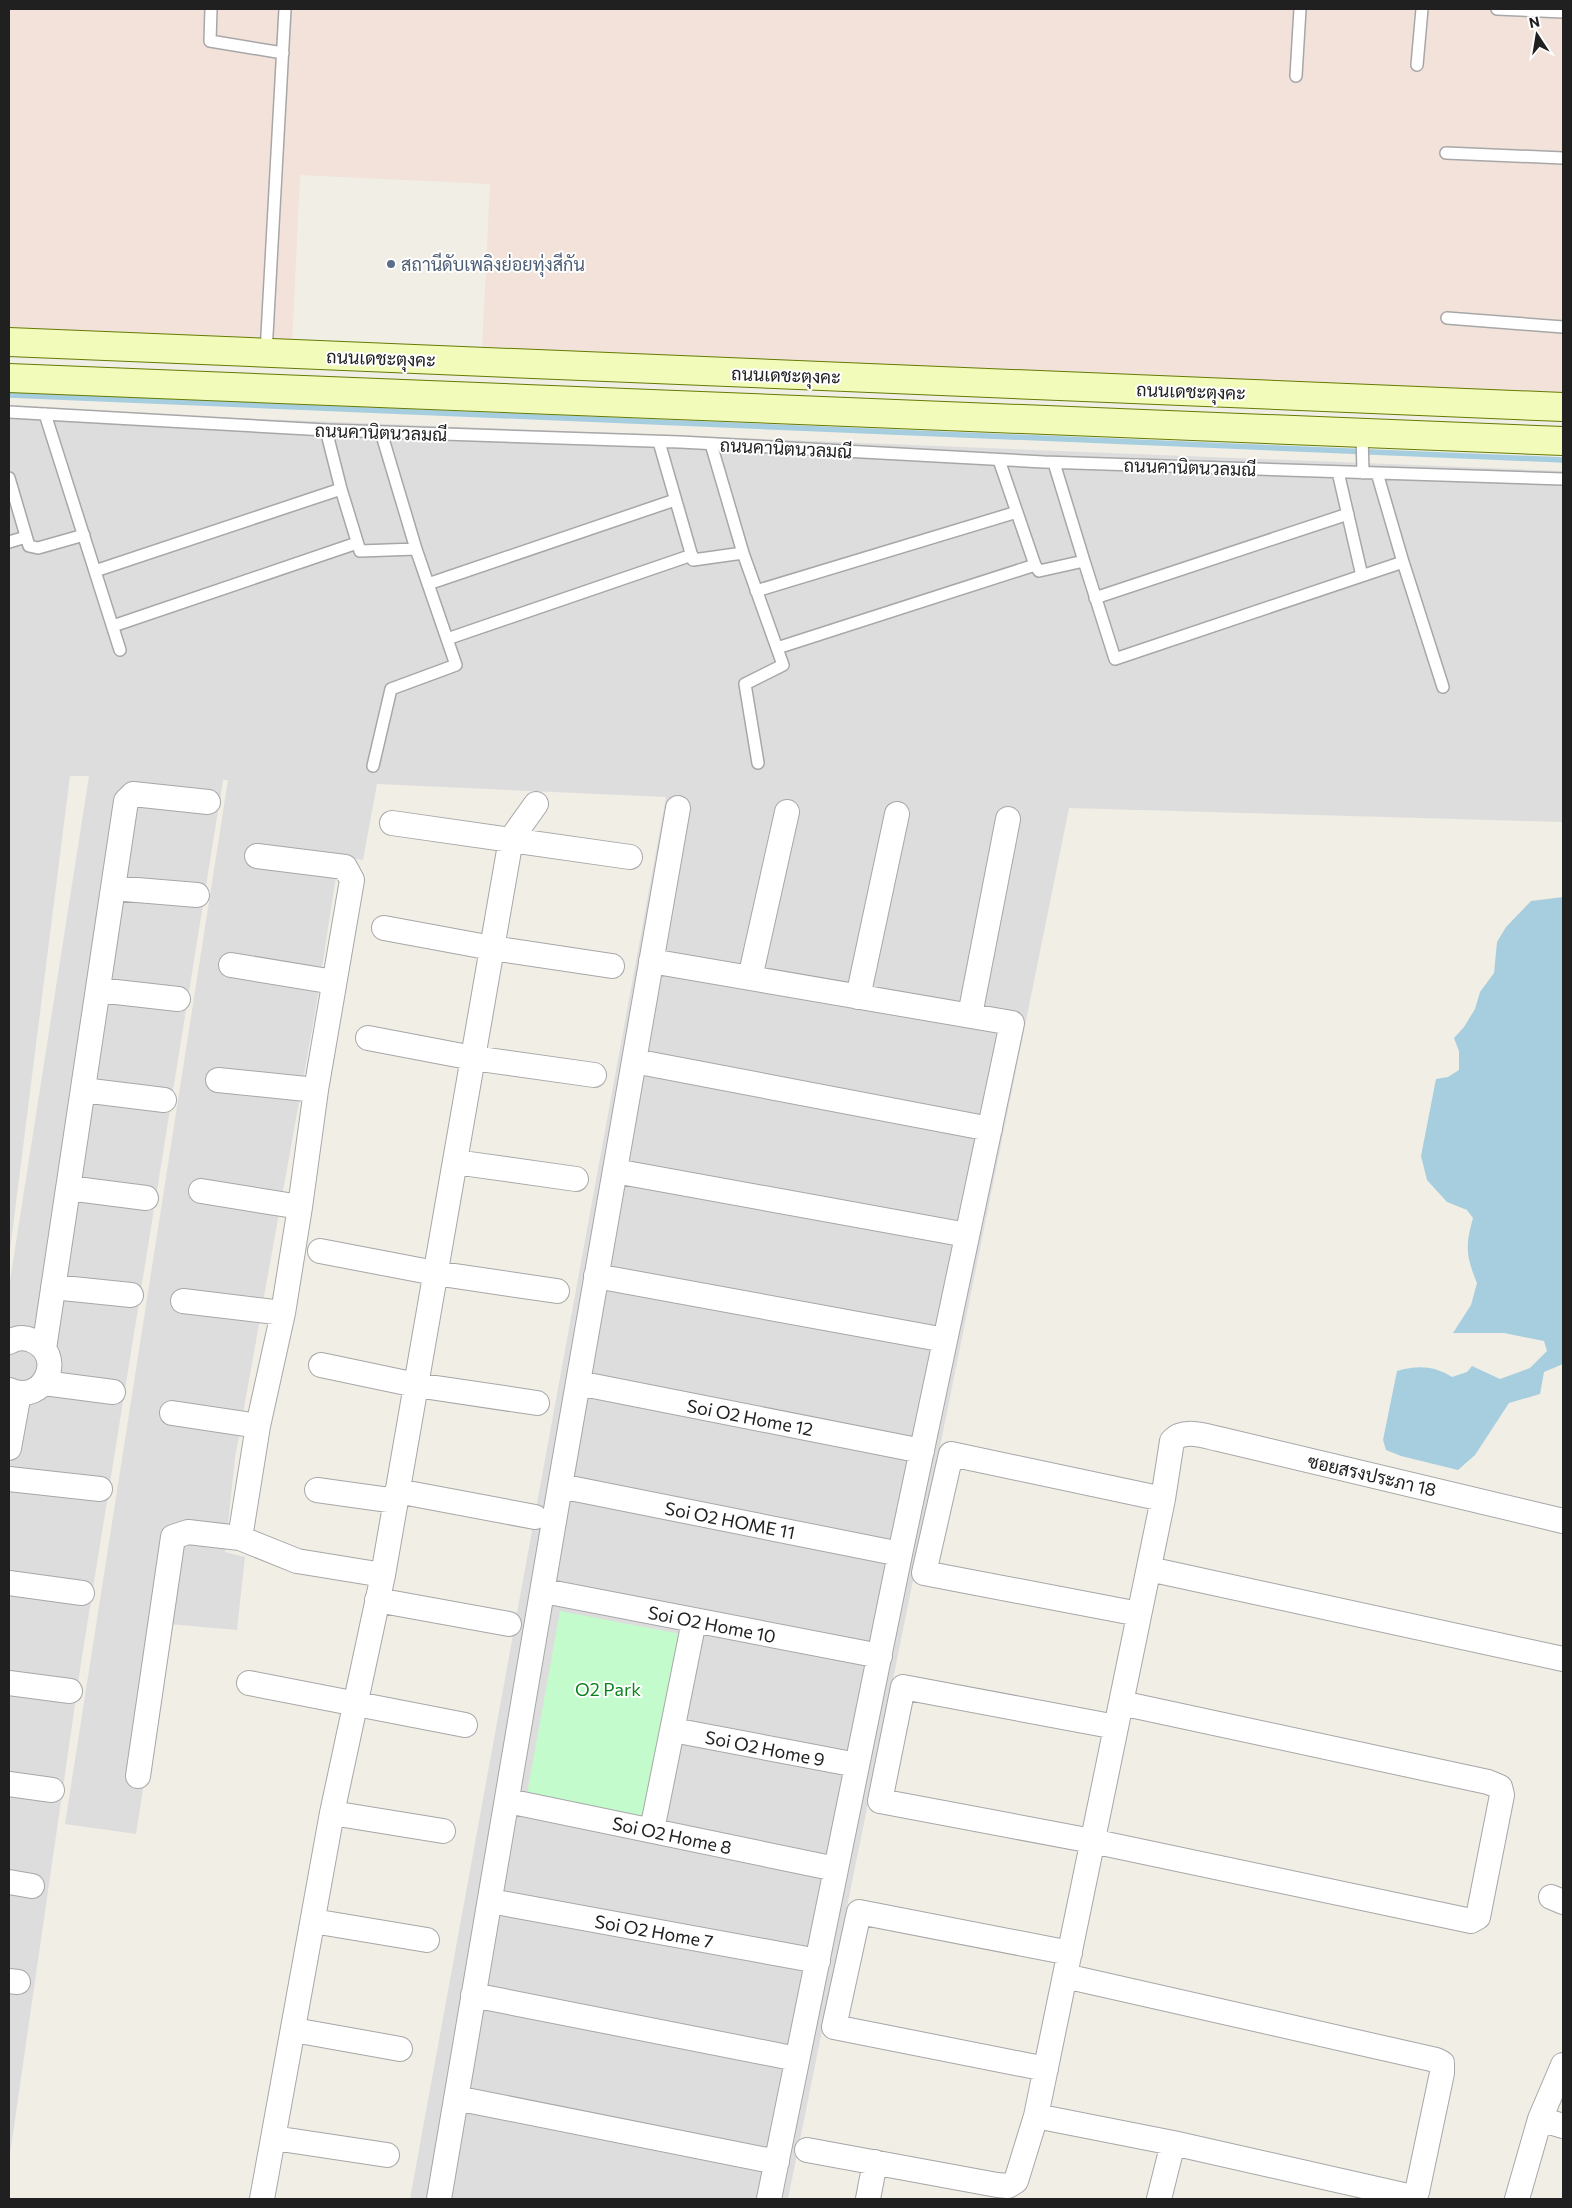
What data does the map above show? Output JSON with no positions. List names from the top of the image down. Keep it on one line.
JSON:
{"streets":{"street":["ถนนเดชะตุงคะ","Soi O2 Home 12","ซอยสรงประภา 18","Soi O2 HOME 11","Soi O2 Home 10","Soi O2 Home 9","Soi O2 Home 8","Soi O2 Home 7"],"lane":["ถนนคานิตนวลมณี"]},"parks":["O2 Park"],"places":["สถานีดับเพลิงย่อยทุ่งสีกัน"],"north":"top"}
